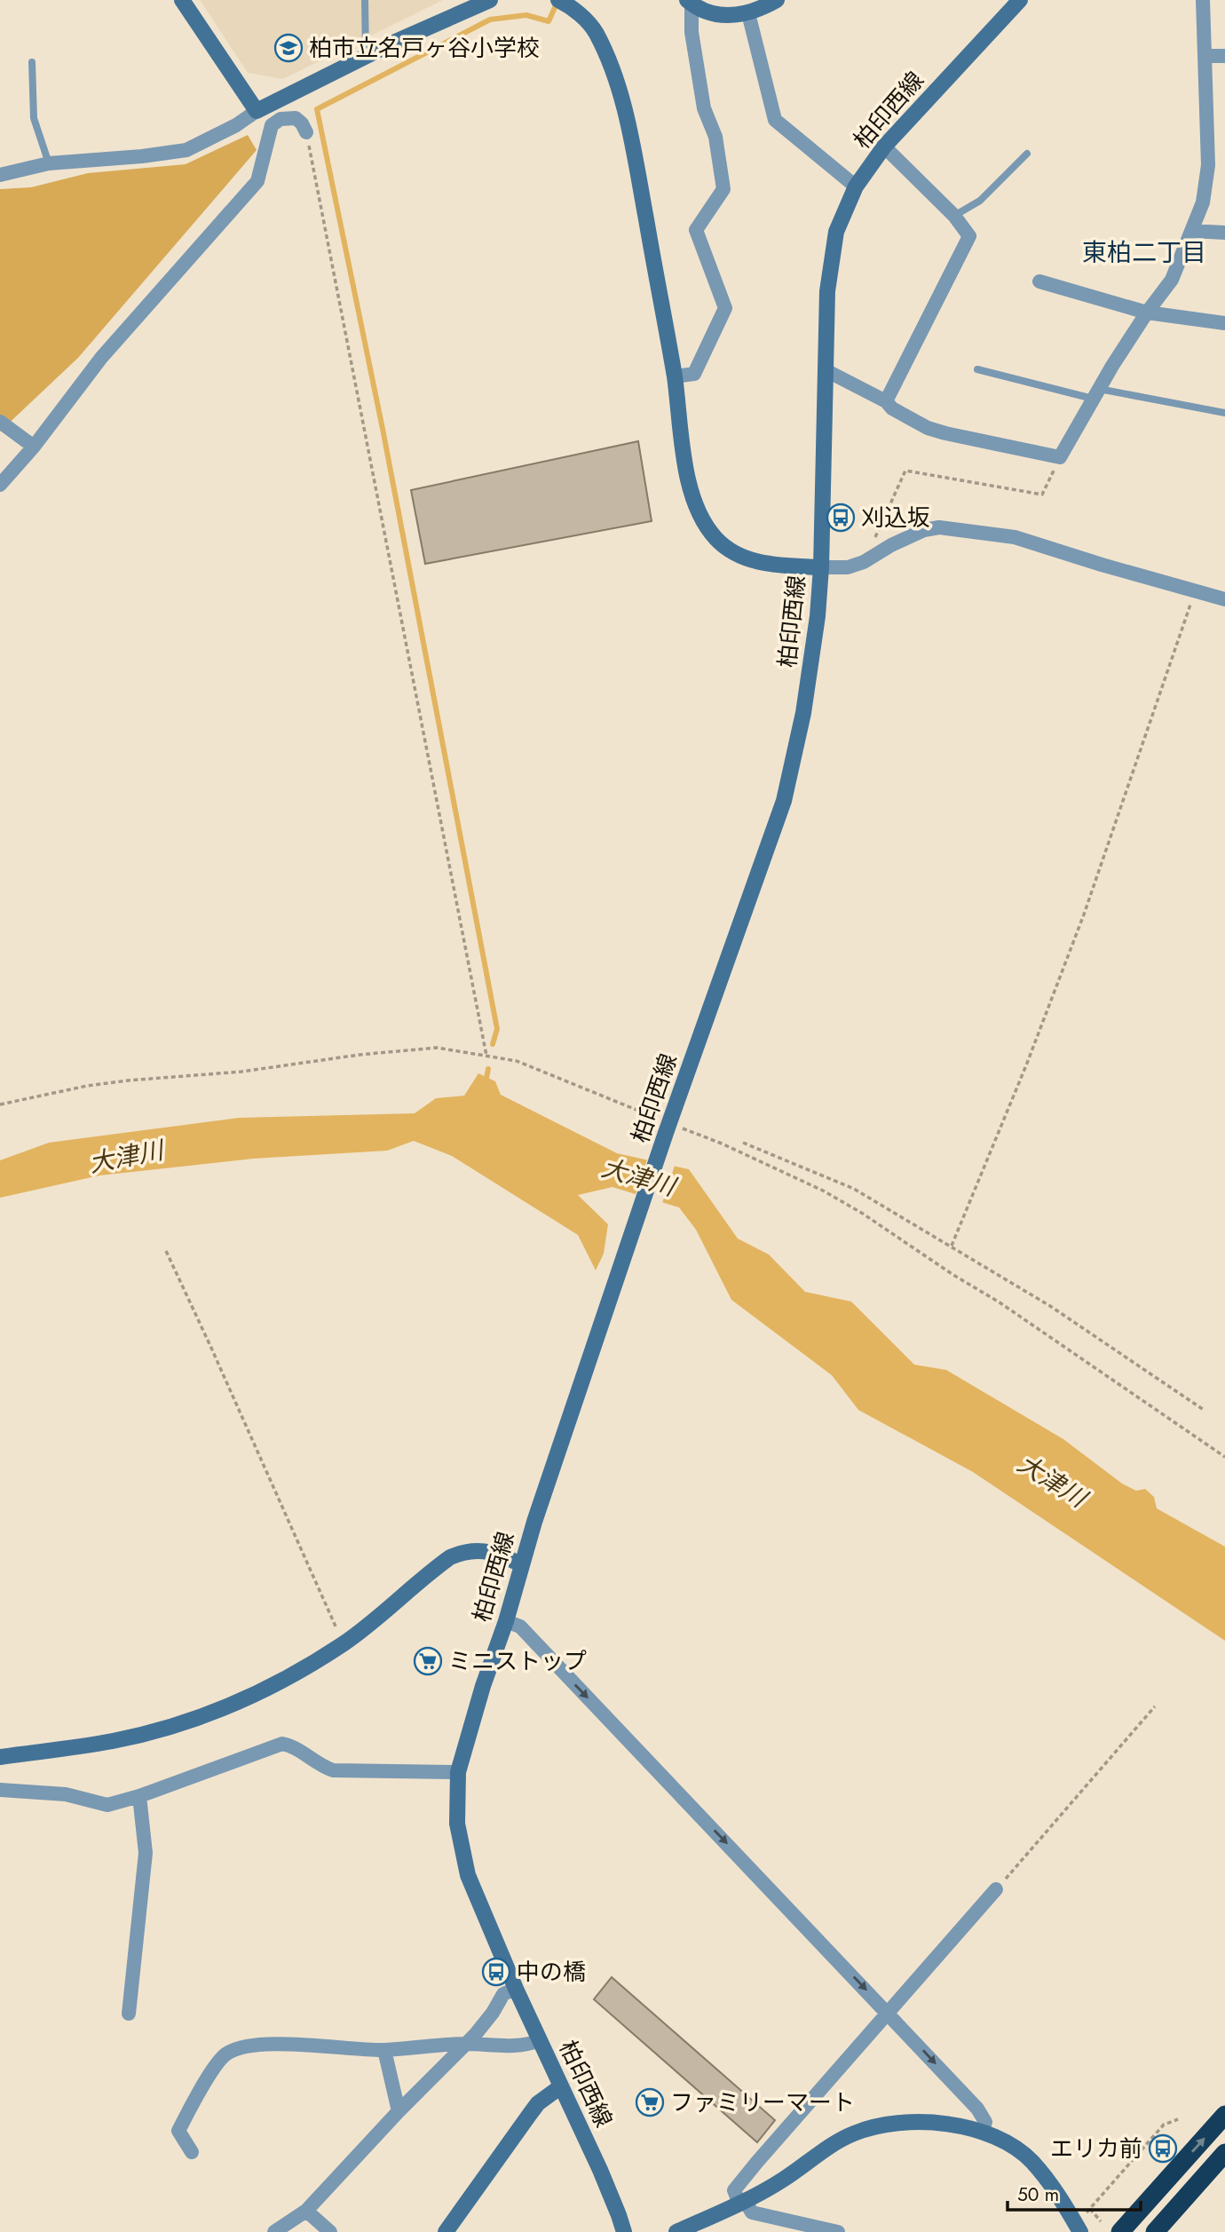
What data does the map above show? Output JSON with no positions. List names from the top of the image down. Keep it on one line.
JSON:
{"streets":{"main road":["柏印西線"]},"districts":["東柏二丁目"],"water":["大津川"],"places":{"school or university":["柏市立名戸ヶ谷小学校"],"bus stop":["刈込坂","中の橋","エリカ前"],"supermarket":["ミニストップ","ファミリーマート"]},"scale_bar":"50 m"}
